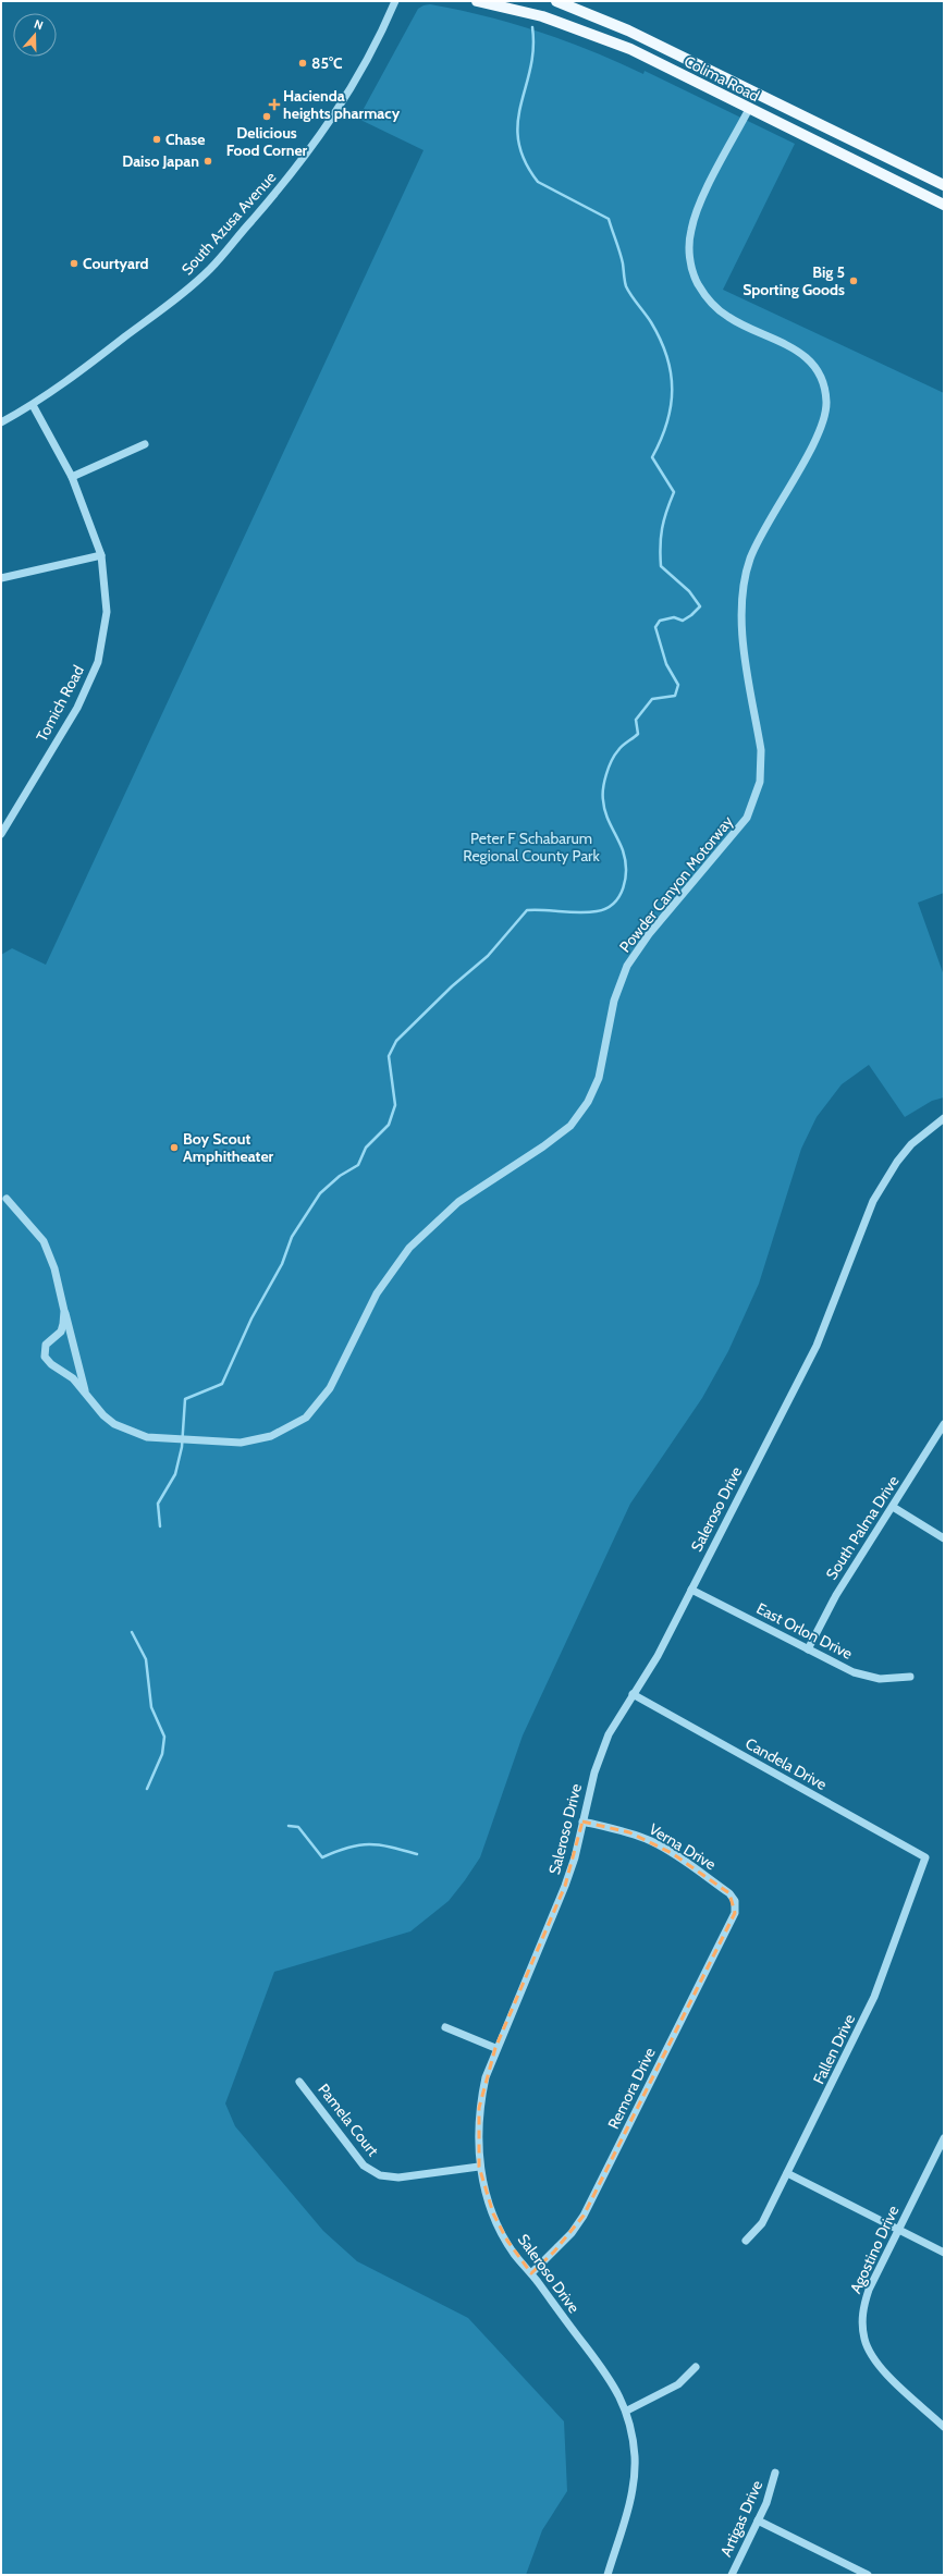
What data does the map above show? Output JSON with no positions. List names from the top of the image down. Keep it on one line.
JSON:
{"streets":{"main road":["Colima Road"],"street":["South Azusa Avenue","Tomich Road","Powder Canyon Motorway","Saleroso Drive","South Palma Drive","East Orlon Drive","Candela Drive","Verna Drive","Fallen Drive","Remora Drive","Pamela Court","Agostino Drive","Artigas Drive"]},"crossings":[["Colima Road","Powder Canyon Motorway"],["South Azusa Avenue","Tomich Road"],["Saleroso Drive","East Orlon Drive"],["Saleroso Drive","Candela Drive"],["Saleroso Drive","Verna Drive"],["Saleroso Drive","Remora Drive"],["Saleroso Drive","Pamela Court"],["South Palma Drive","East Orlon Drive"],["Candela Drive","Fallen Drive"],["Verna Drive","Remora Drive"]],"parks":["Peter F Schabarum Regional County Park"],"places":{"other":["85°C","Delicious Food Corner","Chase","Daiso Japan","Courtyard","Big 5 Sporting Goods","Boy Scout Amphitheater"],"health":["Hacienda heights pharmacy"]},"north":"top"}
